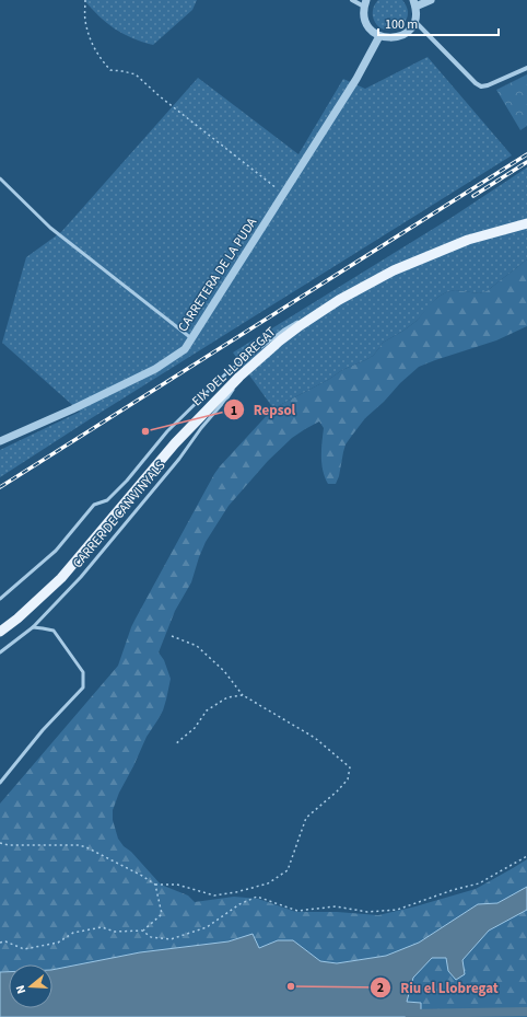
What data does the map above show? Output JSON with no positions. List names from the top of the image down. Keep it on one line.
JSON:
{"streets":{"main road":["EIX DEL LLOBREGAT"],"street":["CARRETERA DE LA PUDA"],"lane":["CARRER DE CAN VINYALS"]},"crossings":[["EIX DEL LLOBREGAT","CARRER DE CAN VINYALS"]],"places":["Repsol","Riu el Llobregat"],"scale_bar":"100 m","north":"left"}
